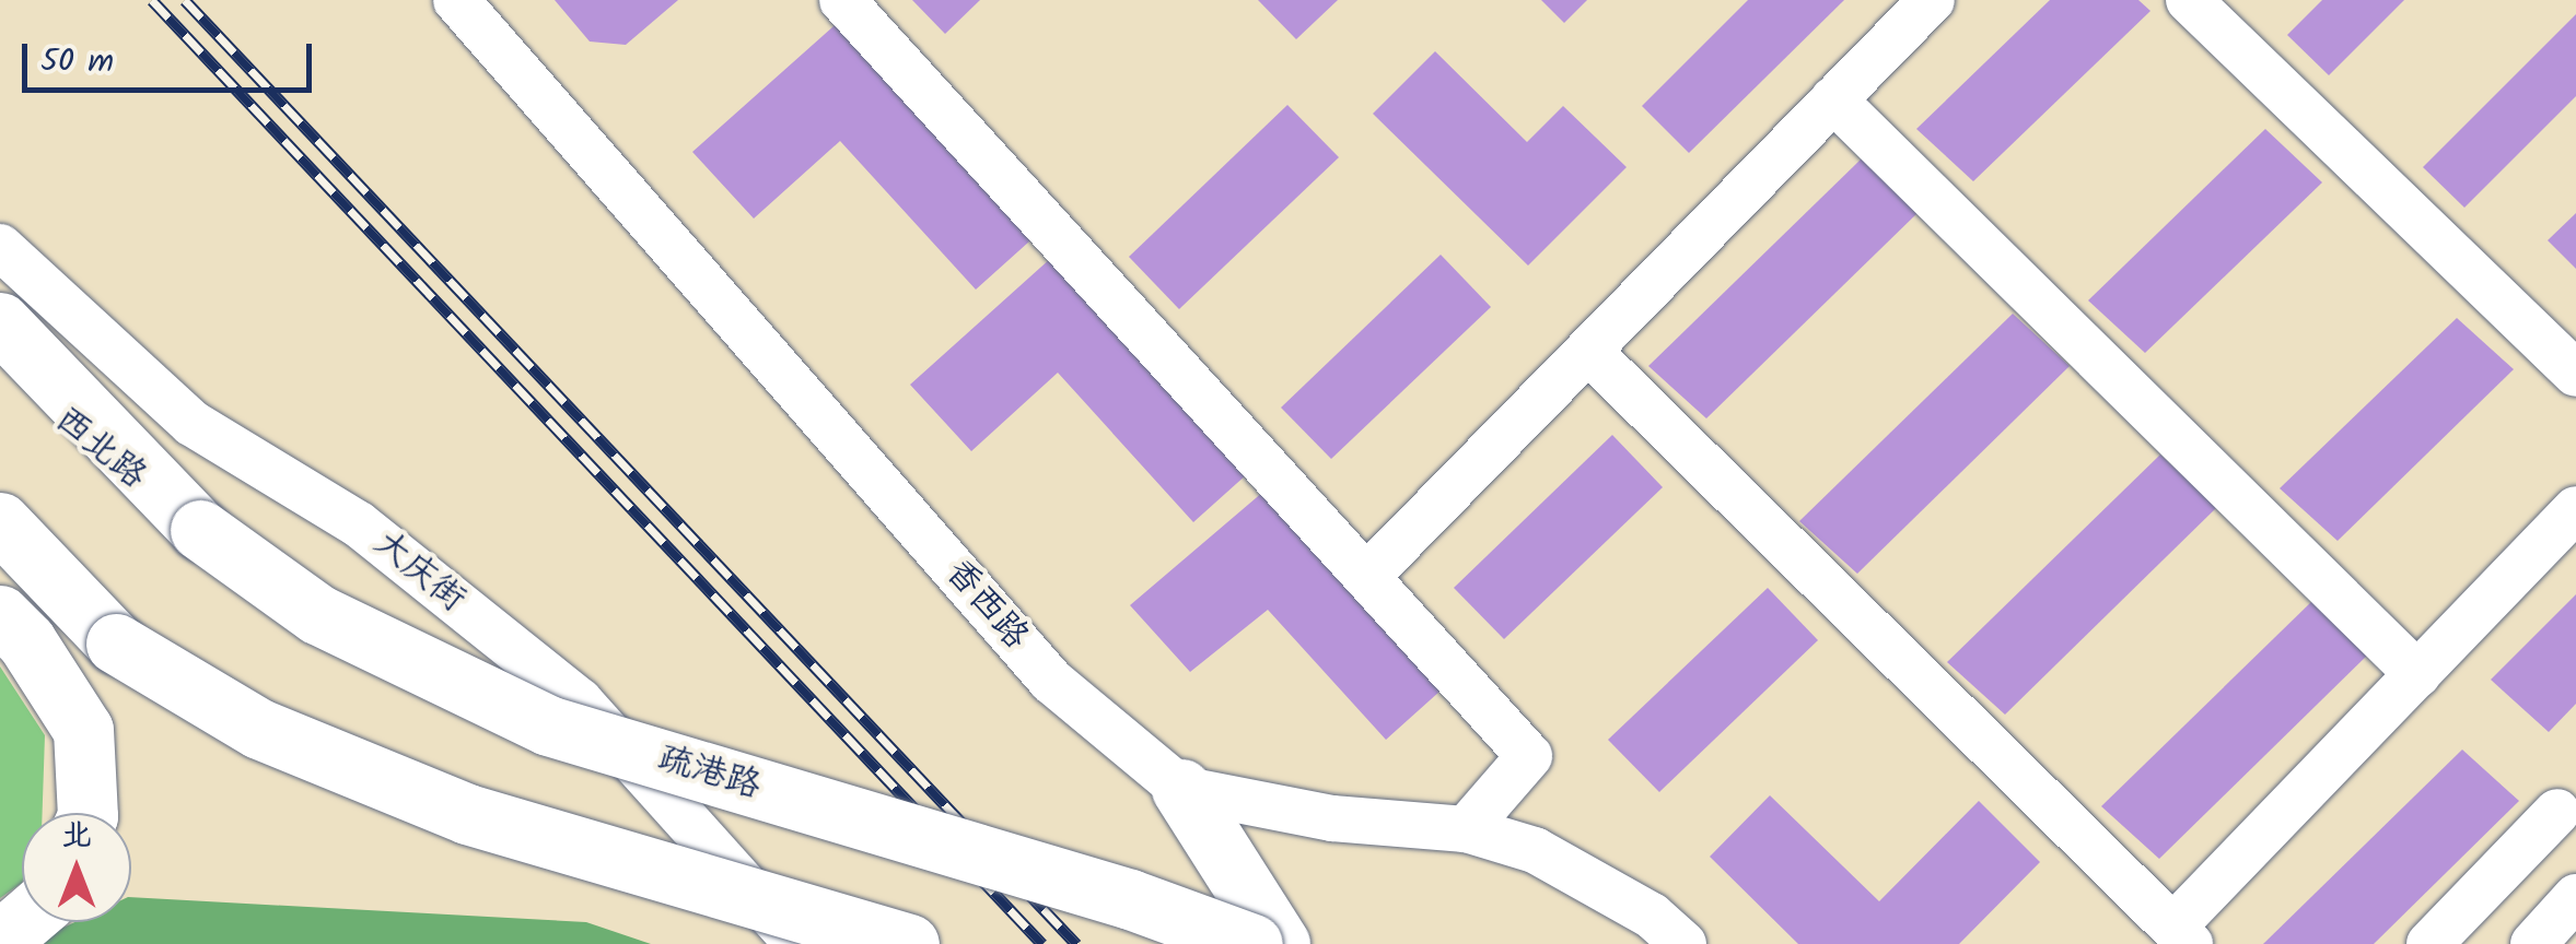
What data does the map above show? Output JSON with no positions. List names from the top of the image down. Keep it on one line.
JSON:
{"streets":{"highway":["西北路","疏港路"],"street":["大庆街","香西路"]},"crossings":[["西北路","疏港路"]],"scale_bar":"50 m","north":"top"}
